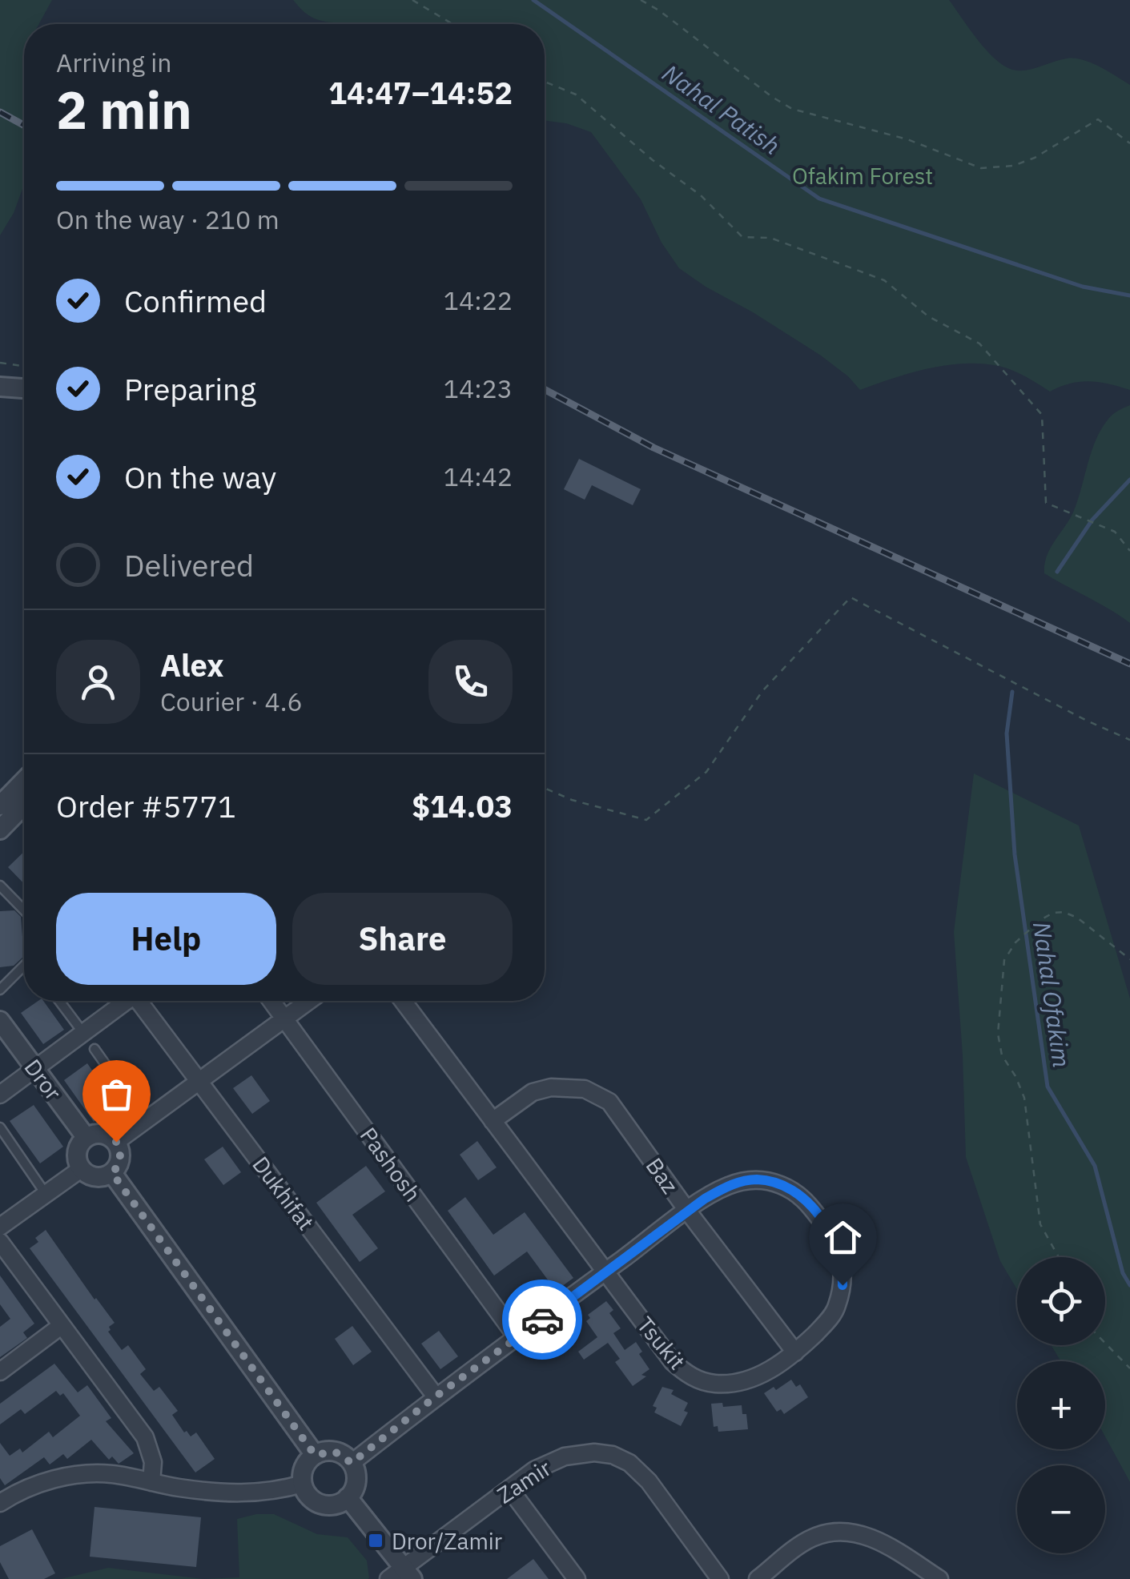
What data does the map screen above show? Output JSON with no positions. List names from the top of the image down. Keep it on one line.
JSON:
{"streets":{"street":["Dror","Pashosh","Baz","Dukhifat","Tsukit","Zamir"]},"crossings":[["Baz","Tsukit"]],"water":["Nahal Patish","Nahal Ofakim"],"parks":["Ofakim Forest"],"places":{"transit":["Dror/Zamir"]},"page":{"heading":["2 min","Arriving in","14:47–14:52"],"panel":["Alex","Courier · 4.6","Order #5771","$14.03"],"bar":"On the way · 210 m","list":[["Confirmed","14:22"],["Preparing","14:23"],["On the way","14:42"],"Delivered"],"buttons":["Help","Share"],"map_buttons":["+","−"]}}
